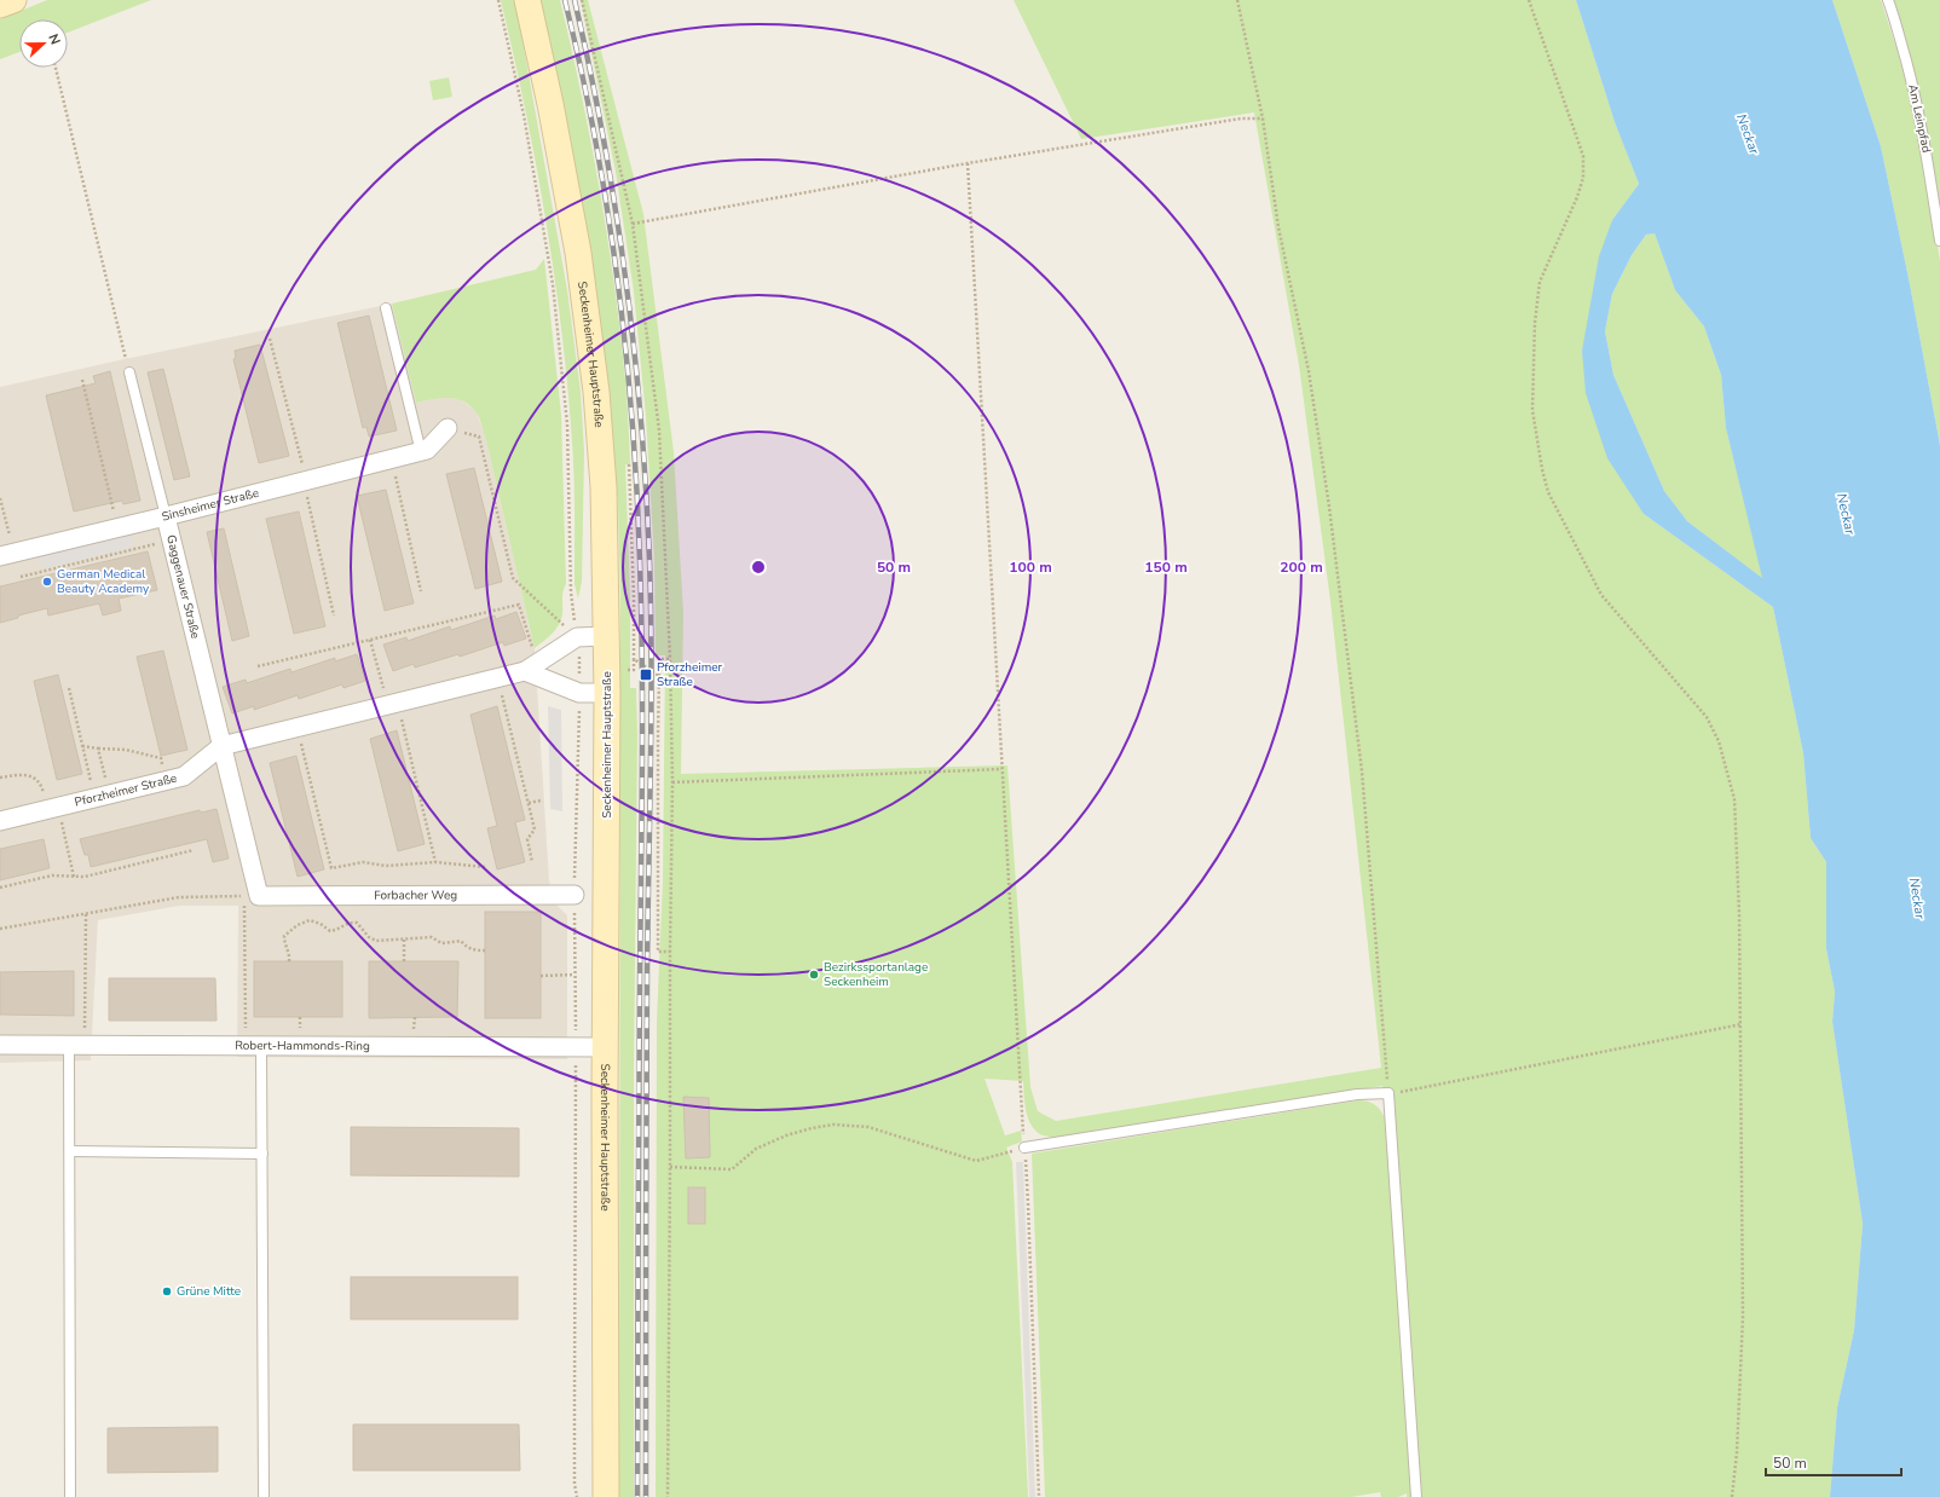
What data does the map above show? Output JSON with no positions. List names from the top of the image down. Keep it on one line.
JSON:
{"streets":{"main road":["Seckenheimer Hauptstraße"],"street":["Sinsheimer Straße","Gaggenauer Straße","Pforzheimer Straße","Forbacher Weg","Robert-Hammonds-Ring"],"lane":["Am Leinpfad"]},"crossings":[["Seckenheimer Hauptstraße","Robert-Hammonds-Ring"],["Sinsheimer Straße","Gaggenauer Straße"],["Gaggenauer Straße","Pforzheimer Straße"],["Gaggenauer Straße","Forbacher Weg"],["Pforzheimer Straße","Forbacher Weg"]],"water":["Neckar"],"places":{"other":["German Medical Beauty Academy","Bezirkssportanlage Seckenheim","Grüne Mitte"],"transit":["Pforzheimer Straße"]},"scale_bar":"50 m","north":"right","rings":["50 m","100 m","150 m","200 m"]}
